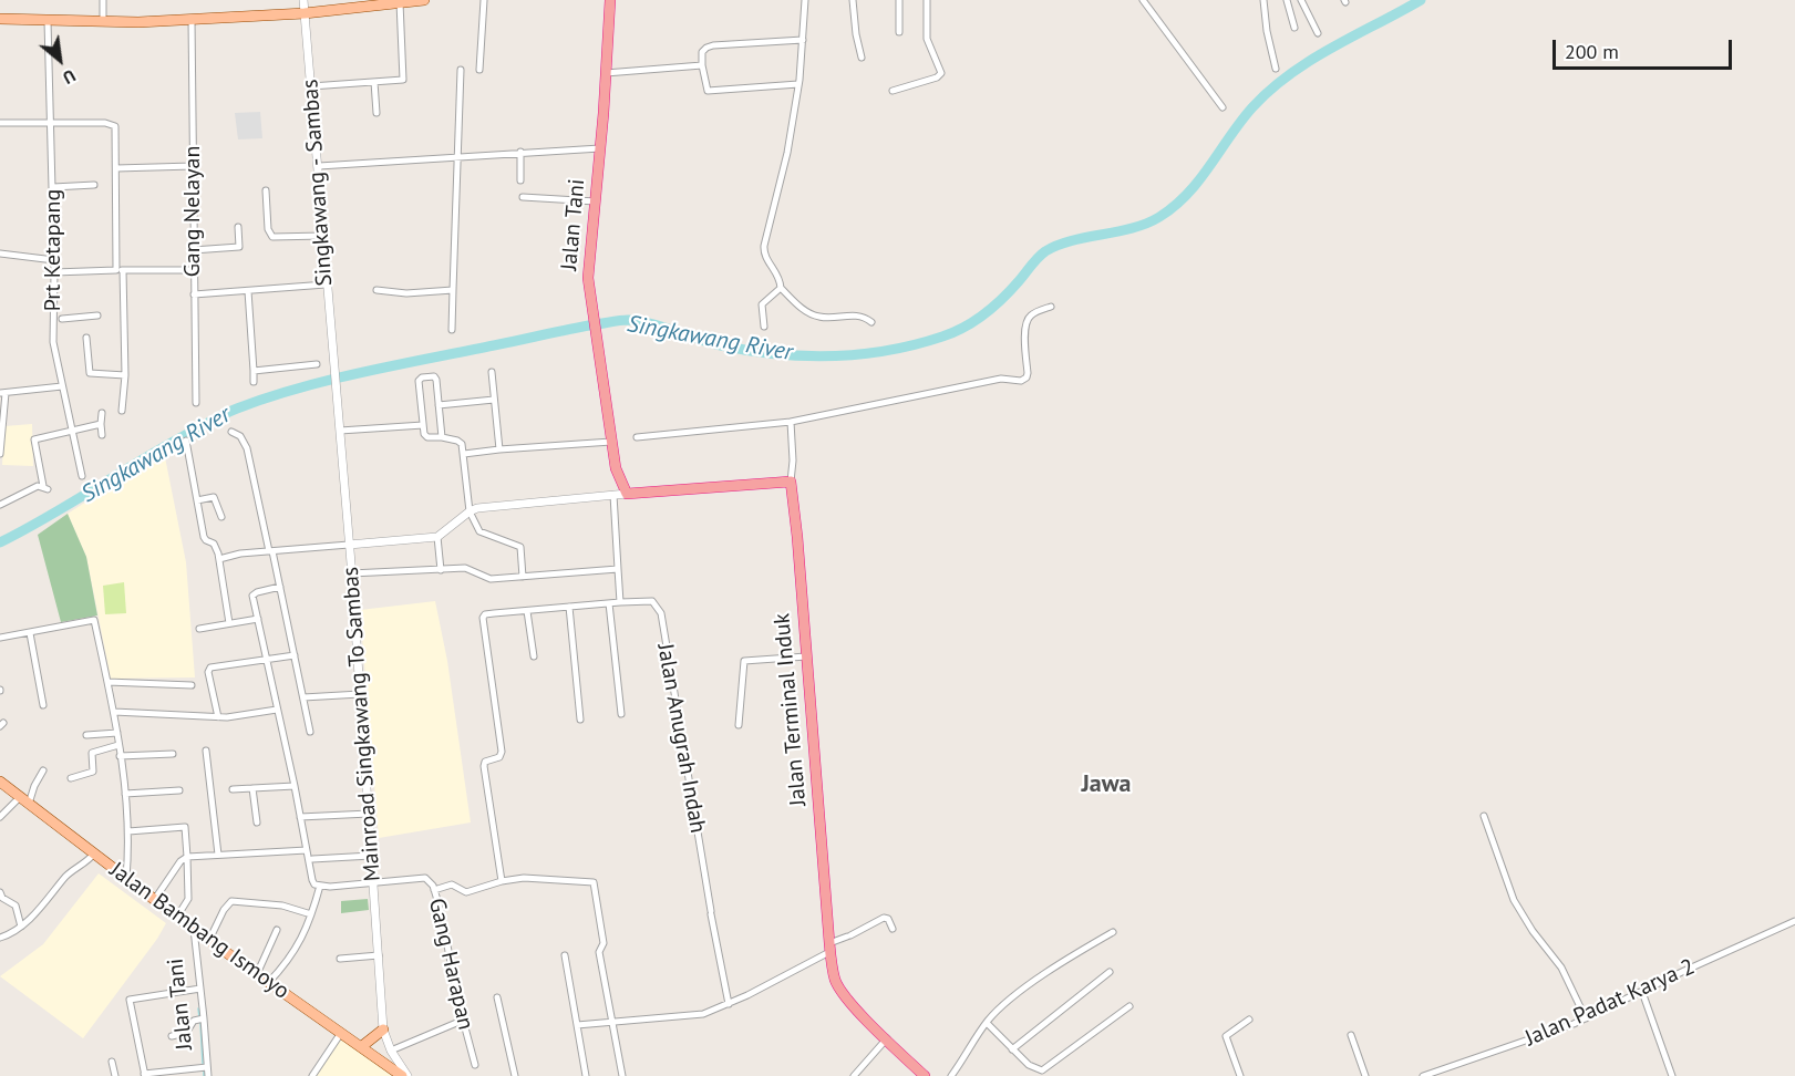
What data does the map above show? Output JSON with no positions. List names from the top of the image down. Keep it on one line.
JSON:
{"streets":{"highway":["Jalan Tani","Jalan Terminal Induk"],"main road":["Jalan Bambang Ismoyo"],"street":["Singkawang - Sambas","Gang Nelayan","Prt Ketapang","Mainroad Singkawang To Sambas","Jalan Anugrah Indah","Gang Harapan","Jalan Padat Karya 2"]},"crossings":[["Singkawang - Sambas","Mainroad Singkawang To Sambas"],["Jalan Tani","Jalan Bambang Ismoyo"],["Mainroad Singkawang To Sambas","Jalan Bambang Ismoyo"],["Mainroad Singkawang To Sambas","Gang Harapan"]],"districts":["Jawa"],"water":["Singkawang River"],"scale_bar":"200 m","north":"bottom right"}
